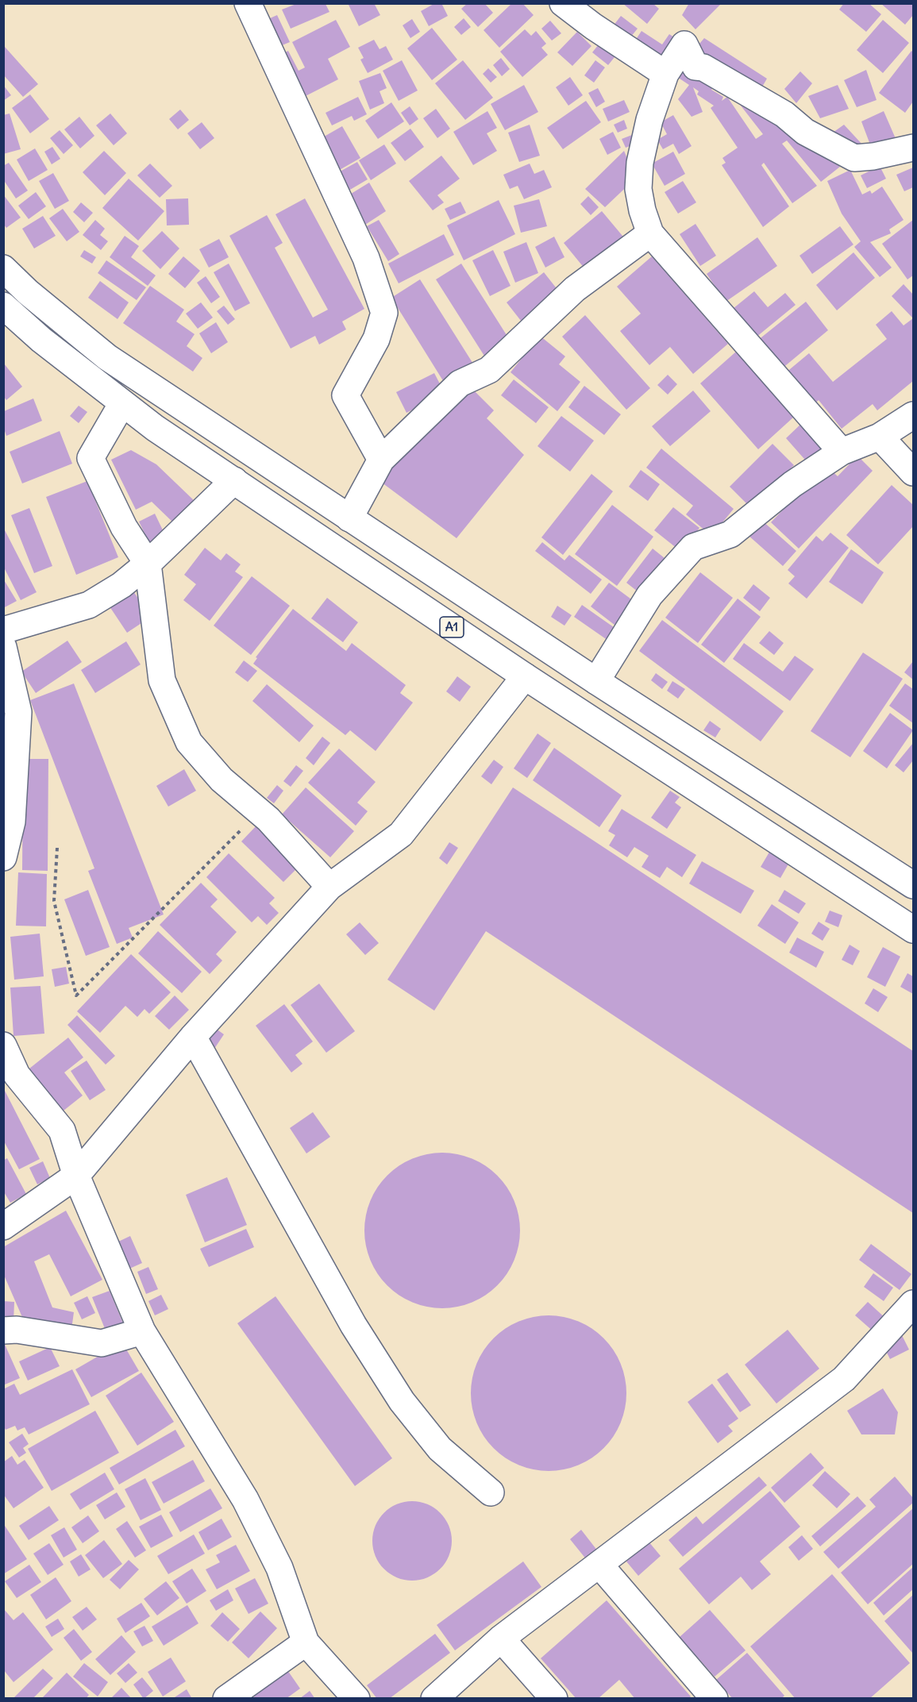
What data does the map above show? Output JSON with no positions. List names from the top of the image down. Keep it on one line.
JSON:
{"streets":{"main road":["A1"]}}
